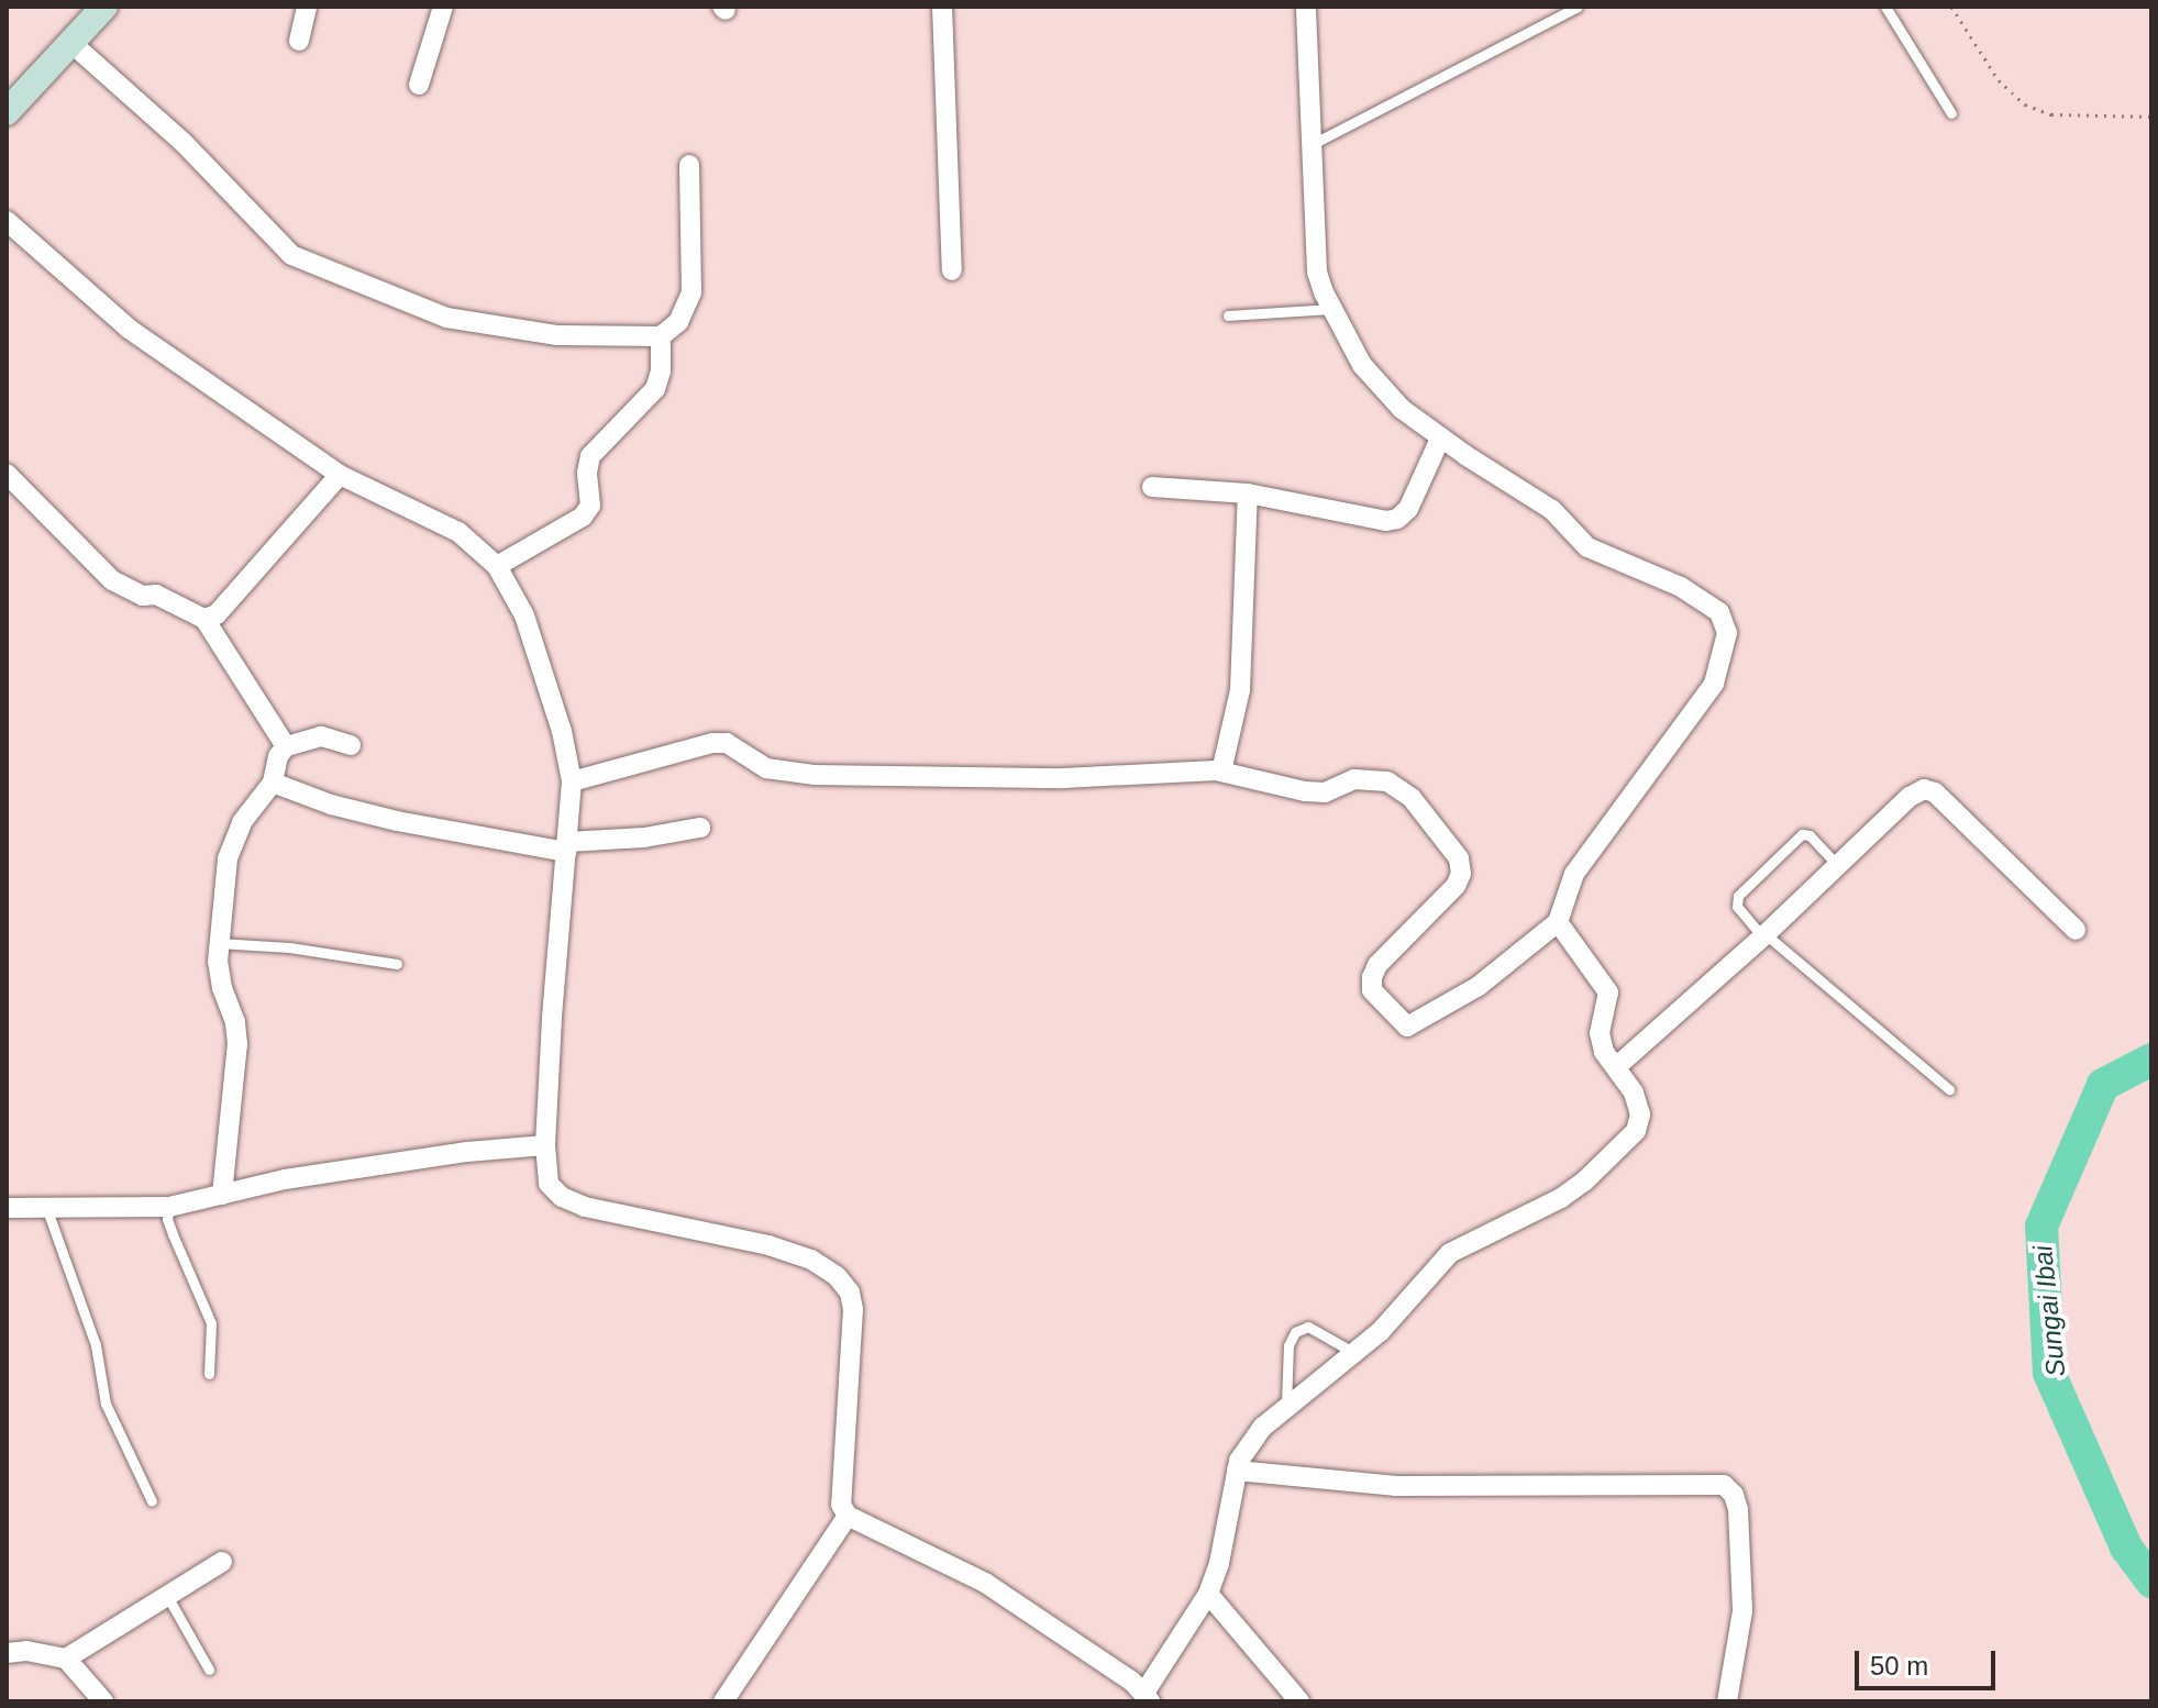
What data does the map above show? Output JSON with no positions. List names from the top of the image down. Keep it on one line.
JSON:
{"water":["Sungai Ibai"],"scale_bar":"50 m"}
